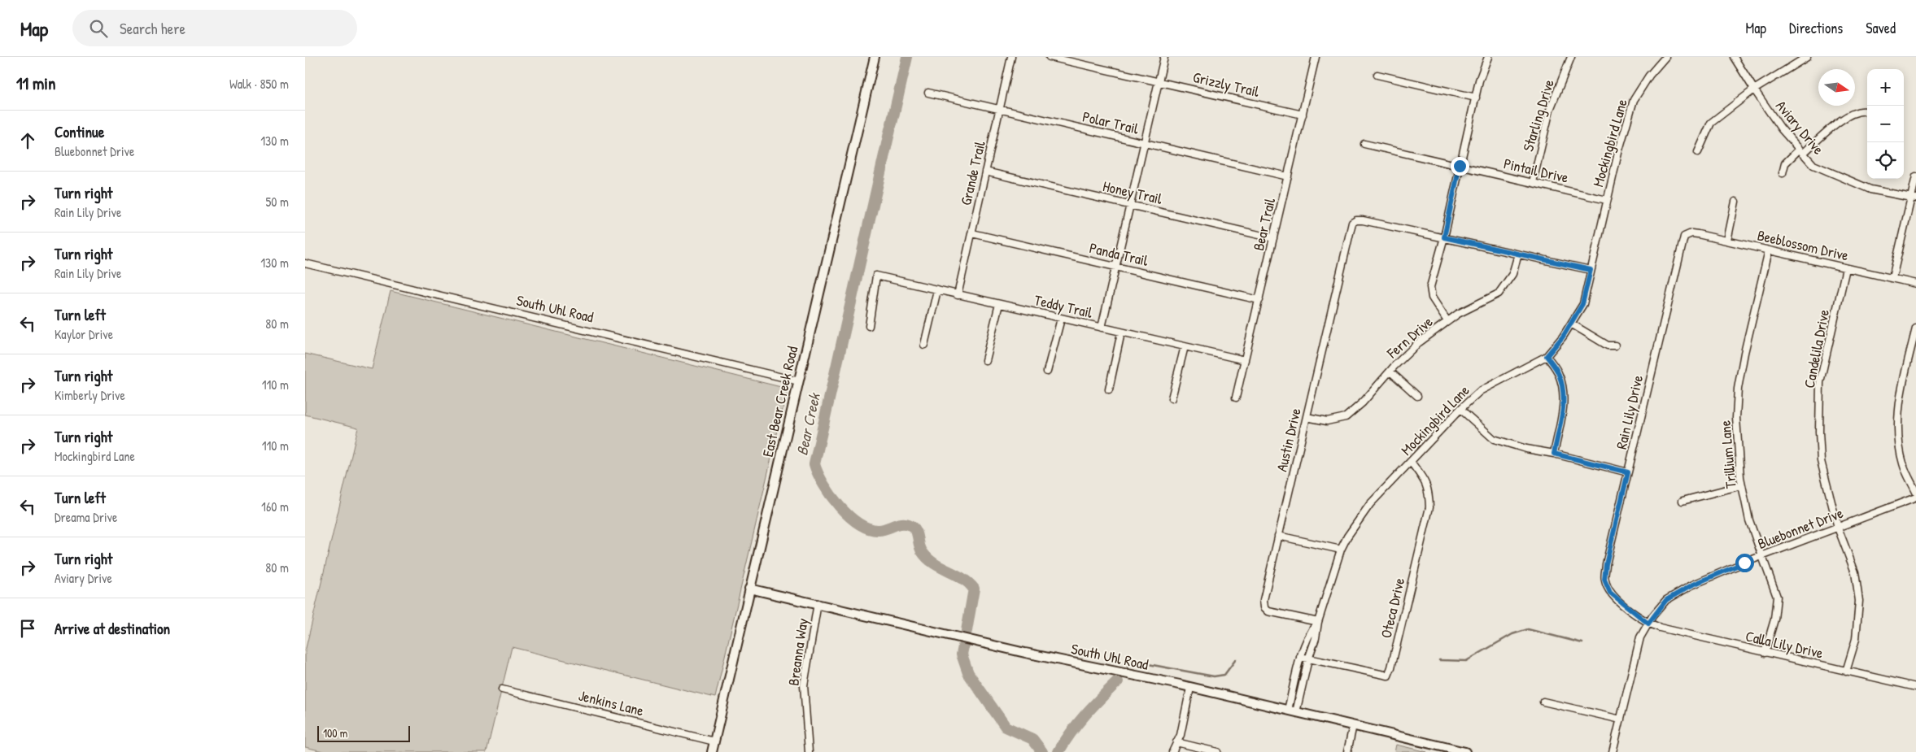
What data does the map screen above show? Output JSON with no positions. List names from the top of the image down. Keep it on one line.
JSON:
{"streets":{"main road":["South Uhl Road","East Bear Creek Road"],"street":["Grizzly Trail","Starling Drive","Polar Trail","Aviary Drive","Mockingbird Lane","Pintail Drive","Grande Trail","Honey Trail","Bear Trail","Beeblossom Drive","Panda Trail","Teddy Trail","Fern Drive","Candelila Drive","Rain Lily Drive","Austin Drive","Trillium Lane","Bluebonnet Drive","Oteca Drive","Calla Lily Drive","Breanna Way","Jenkins Lane"]},"crossings":[["Grizzly Trail","Bear Trail"],["Starling Drive","Pintail Drive"],["Polar Trail","Grande Trail"],["Polar Trail","Bear Trail"],["Mockingbird Lane","Pintail Drive"],["Mockingbird Lane","South Uhl Road"],["Mockingbird Lane","Austin Drive"],["Mockingbird Lane","Oteca Drive"],["Grande Trail","Honey Trail"],["Grande Trail","Panda Trail"],["Grande Trail","Teddy Trail"],["Honey Trail","Bear Trail"],["Bear Trail","Panda Trail"],["Bear Trail","Teddy Trail"],["Beeblossom Drive","Candelila Drive"],["Beeblossom Drive","Rain Lily Drive"],["Beeblossom Drive","Trillium Lane"],["South Uhl Road","East Bear Creek Road"],["South Uhl Road","Breanna Way"],["Fern Drive","Austin Drive"],["Candelila Drive","Bluebonnet Drive"],["Candelila Drive","Calla Lily Drive"],["East Bear Creek Road","Jenkins Lane"],["Rain Lily Drive","Bluebonnet Drive"],["Rain Lily Drive","Calla Lily Drive"],["Trillium Lane","Bluebonnet Drive"],["Trillium Lane","Calla Lily Drive"],["Bluebonnet Drive","Calla Lily Drive"]],"water":["Bear Creek"],"scale_bar":"100 m","north":"right","page":{"header":"Map","search":"Search here","nav":["Map","Directions","Saved"],"heading":["11 min","Walk · 850 m"],"map_buttons":["+","−"],"list":[["Continue","Bluebonnet Drive","130 m"],["Turn right","Rain Lily Drive","50 m"],["Turn right","Rain Lily Drive","130 m"],["Turn left","Kaylor Drive","80 m"],["Turn right","Kimberly Drive","110 m"],["Turn right","Mockingbird Lane","110 m"],["Turn left","Dreama Drive","160 m"],["Turn right","Aviary Drive","80 m"],"Arrive at destination"],"scale":"100 m"}}
